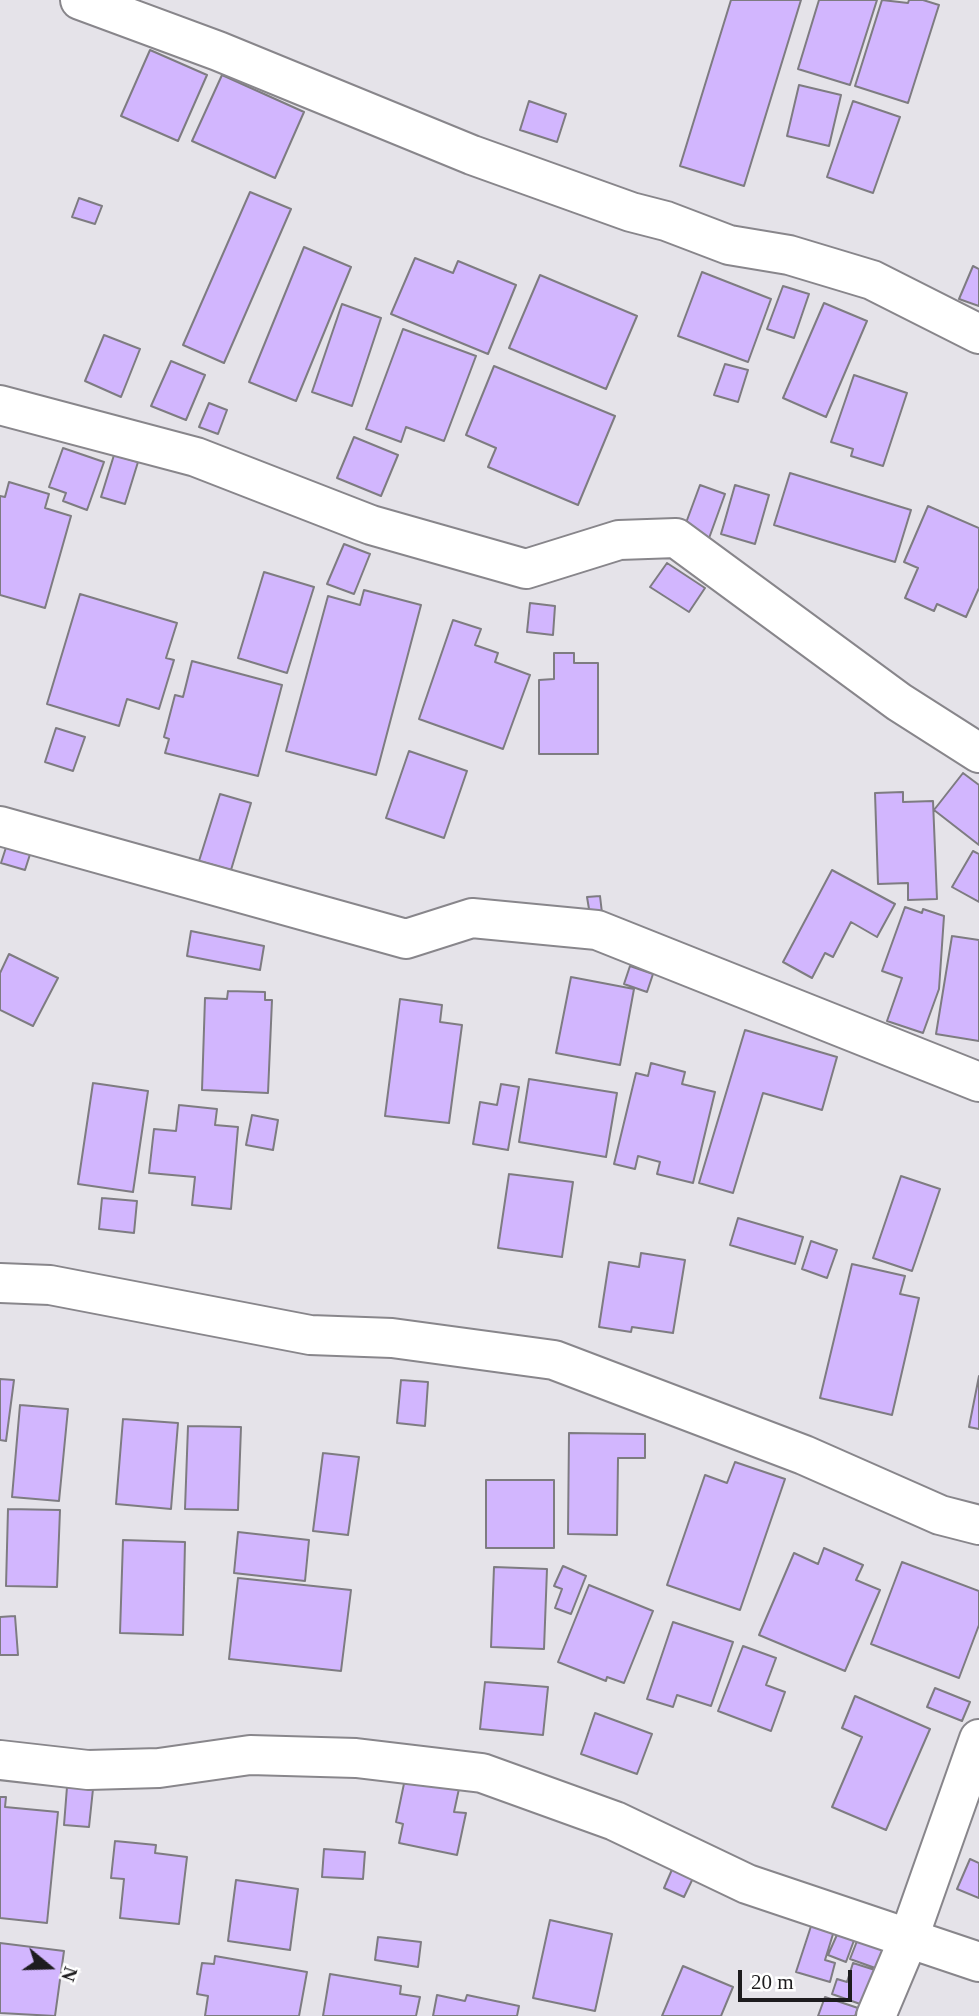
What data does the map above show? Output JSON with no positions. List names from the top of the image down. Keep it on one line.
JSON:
{"scale_bar":"20 m","north":"right"}
